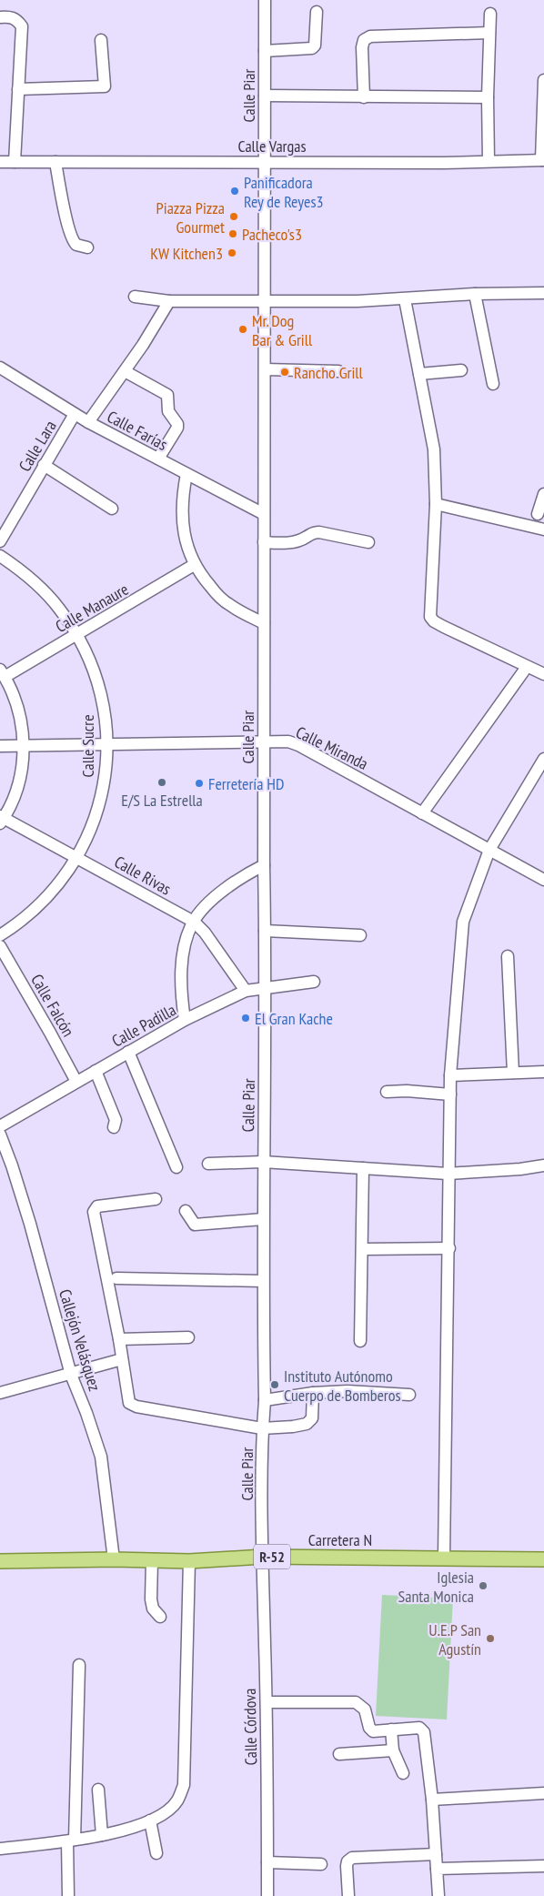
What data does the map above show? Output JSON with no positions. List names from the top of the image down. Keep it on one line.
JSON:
{"streets":{"main road":["Carretera N","R-52"],"street":["Calle Piar","Calle Vargas","Calle Farías","Calle Lara","Calle Manaure","Calle Sucre","Calle Miranda","Calle Rivas","Calle Falcón","Calle Padilla","Callejón Velásquez","Calle Córdova"]},"crossings":[["Calle Piar","Calle Vargas"],["Calle Piar","Calle Farías"],["Calle Piar","Calle Miranda"],["Calle Piar","Calle Padilla"],["Calle Piar","Carretera N"],["Calle Piar","Calle Córdova"],["Calle Farías","Calle Lara"],["Calle Manaure","Calle Sucre"],["Calle Sucre","Calle Miranda"],["Calle Sucre","Calle Rivas"],["Calle Rivas","Calle Padilla"],["Calle Falcón","Calle Padilla"],["Callejón Velásquez","Carretera N"],["Carretera N","Calle Córdova"]],"places":["Panificadora Rey de Reyes3","Piazza Pizza Gourmet","Pacheco's3","KW Kitchen3","Mr. Dog Bar & Grill","Rancho Grill","E/S La Estrella","Ferretería HD","El Gran Kache","Instituto Autónomo Cuerpo de Bomberos","Iglesia Santa Monica","U.E.P San Agustín"]}
